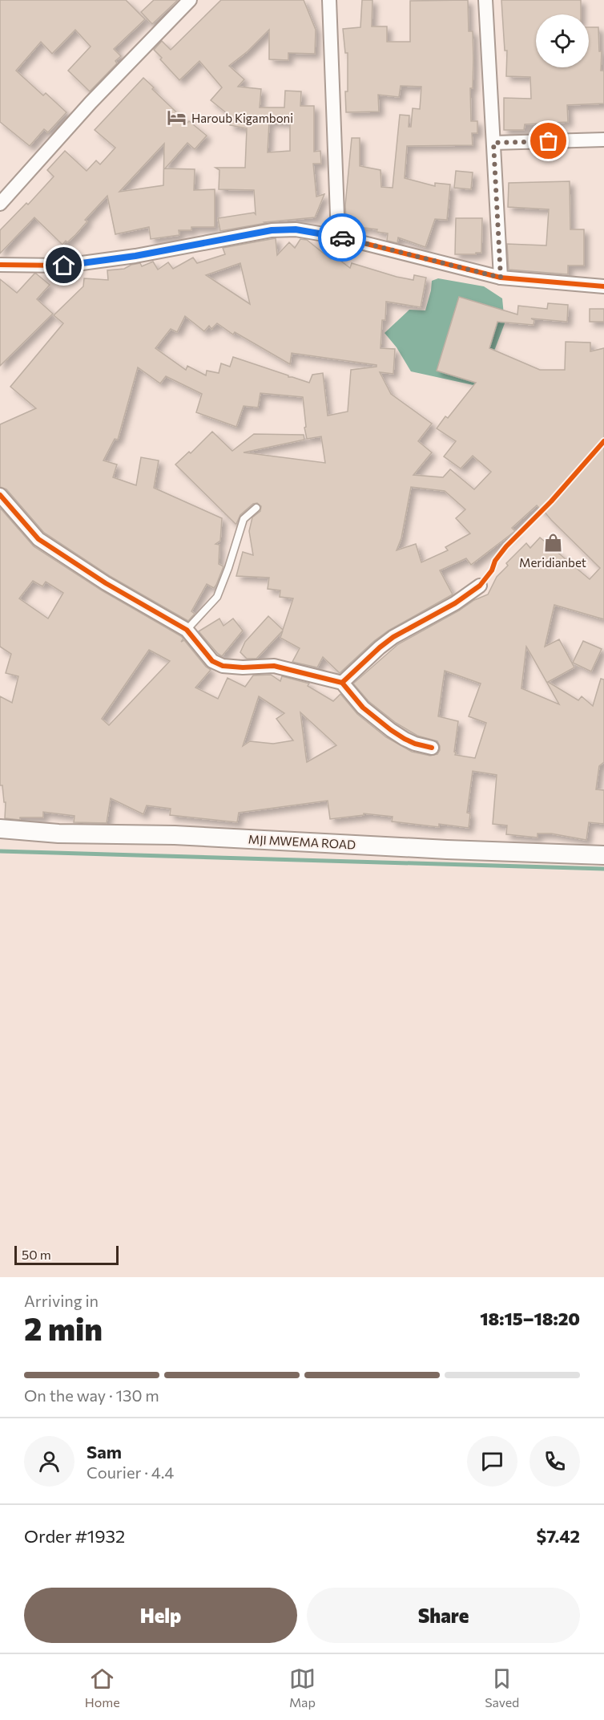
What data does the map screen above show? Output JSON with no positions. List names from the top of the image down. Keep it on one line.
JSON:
{"streets":{"main road":["MJI MWEMA ROAD"]},"places":{"hotel":["Haroub Kigamboni"],"shop":["Meridianbet"]},"scale_bar":"50 m","page":{"scale":"50 m","heading":["2 min","Arriving in","18:15–18:20"],"panel":["Sam","Courier · 4.4","Order #1932","$7.42"],"bar":"On the way · 130 m","buttons":["Help","Share"],"tabs":["Home","Map","Saved"]}}
